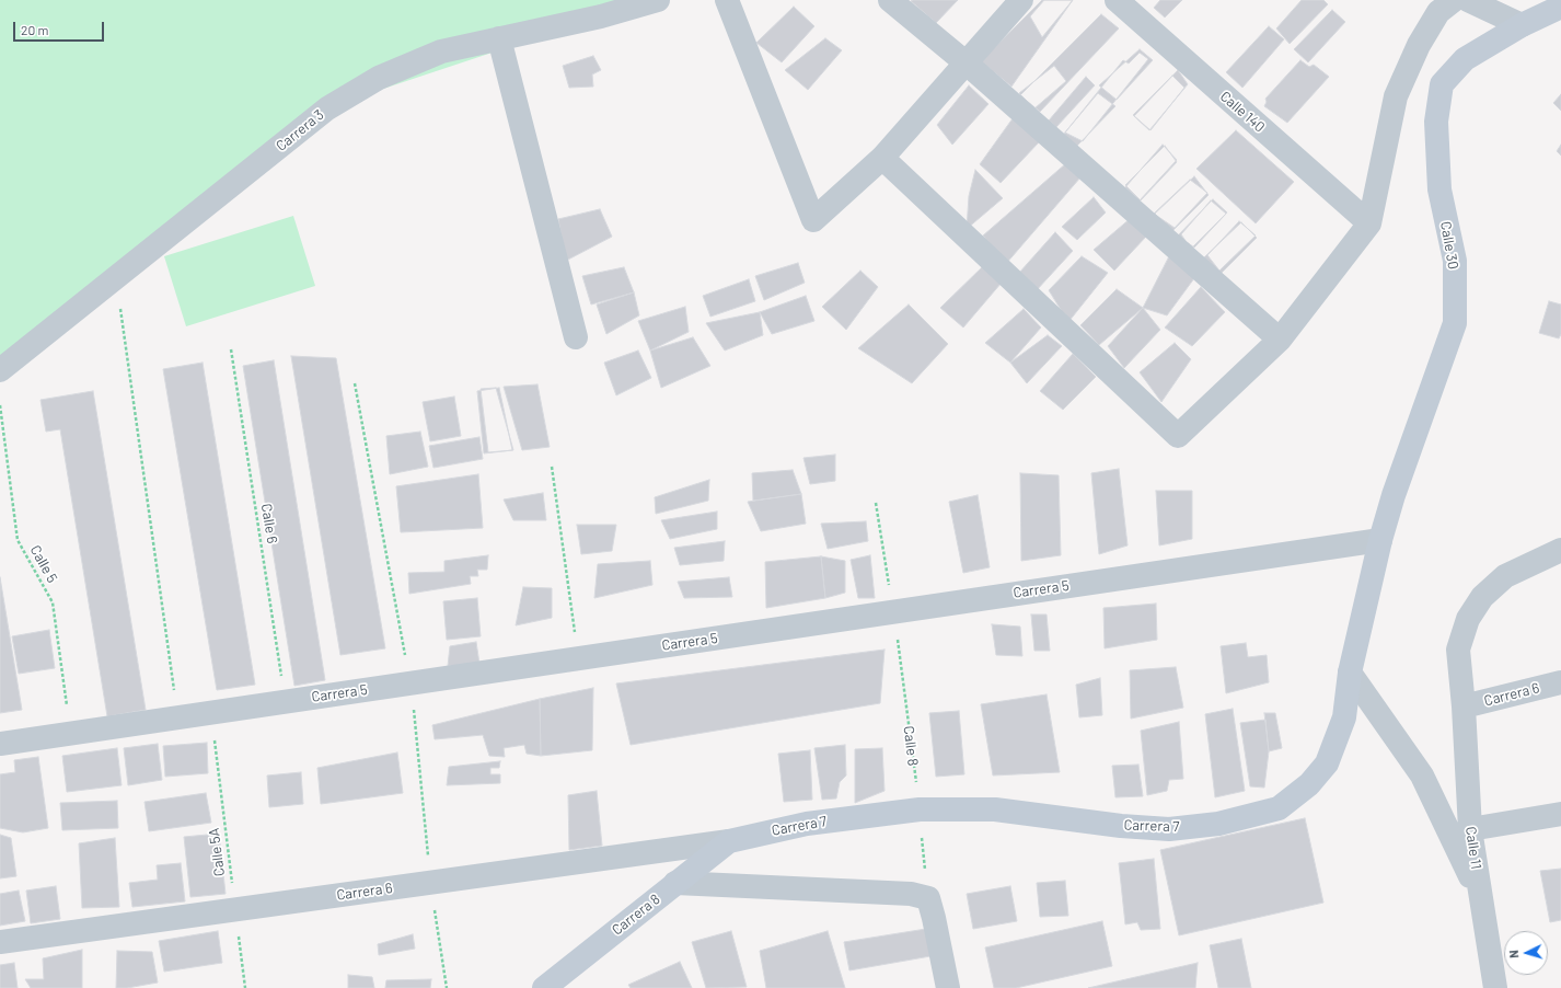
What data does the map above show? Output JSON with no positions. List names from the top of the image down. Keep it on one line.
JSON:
{"streets":{"street":["Calle 140","Carrera 3","Calle 30","Carrera 5","Carrera 6","Carrera 7","Calle 11","Carrera 8"],"path":["Calle 6","Calle 5","Calle 8","Calle 5A"]},"crossings":[["Calle 30","Carrera 5"],["Calle 30","Carrera 7"],["Calle 6","Carrera 5"],["Calle 5","Carrera 5"],["Carrera 5","Calle 8"],["Carrera 5","Carrera 7"],["Carrera 5","Calle 5A"],["Carrera 6","Carrera 7"],["Carrera 6","Calle 11"],["Carrera 6","Calle 5A"],["Carrera 6","Carrera 8"],["Calle 8","Carrera 7"],["Carrera 7","Carrera 8"]],"scale_bar":"20 m","north":"left"}
